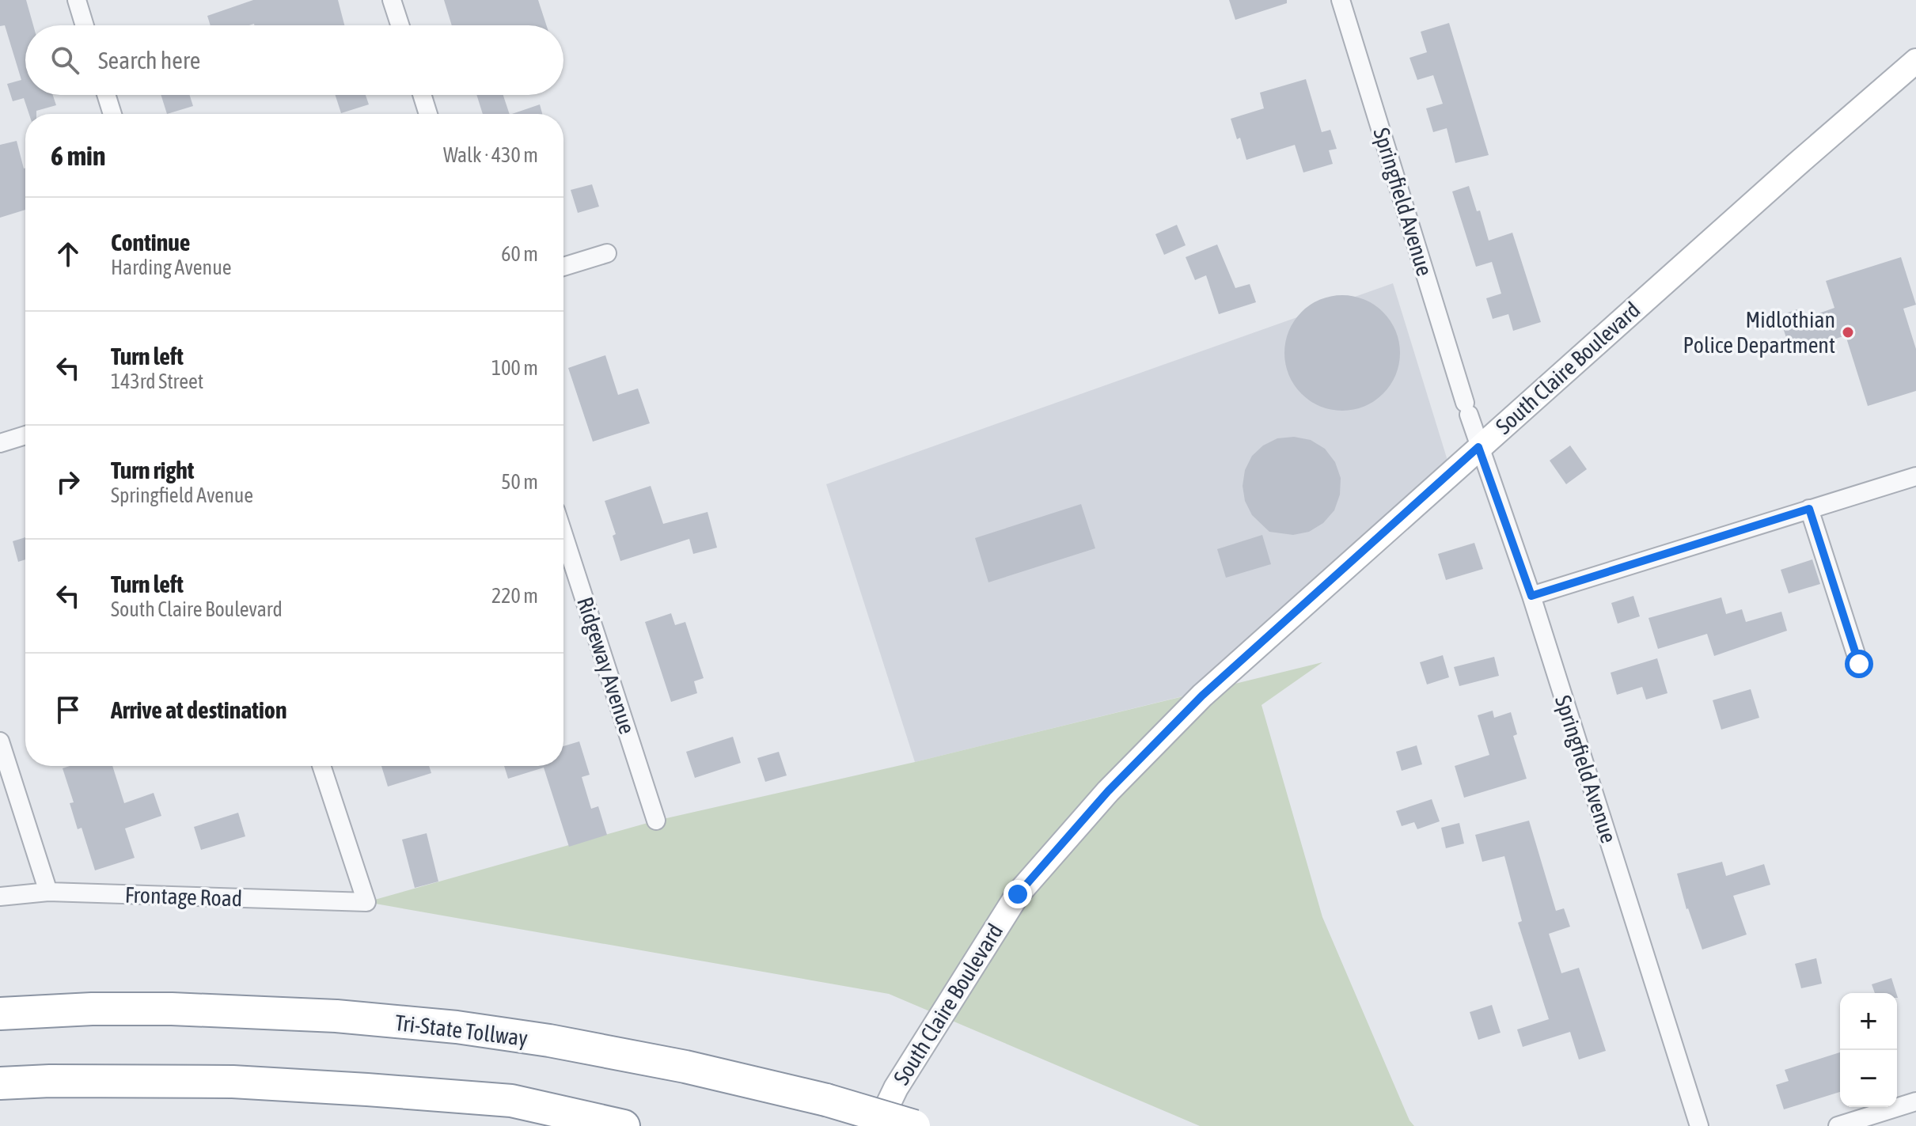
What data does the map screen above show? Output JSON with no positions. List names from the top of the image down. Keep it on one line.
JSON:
{"streets":{"highway":["Tri-State Tollway"],"street":["Springfield Avenue","South Claire Boulevard","Ridgeway Avenue","Frontage Road"]},"crossings":[["Springfield Avenue","South Claire Boulevard"]],"places":["Midlothian Police Department"],"page":{"search":"Search here","heading":["6 min","Walk · 430 m"],"list":[["Continue","Harding Avenue","60 m"],["Turn left","143rd Street","100 m"],["Turn right","Springfield Avenue","50 m"],["Turn left","South Claire Boulevard","220 m"],"Arrive at destination"],"map_buttons":["+","−"]}}
